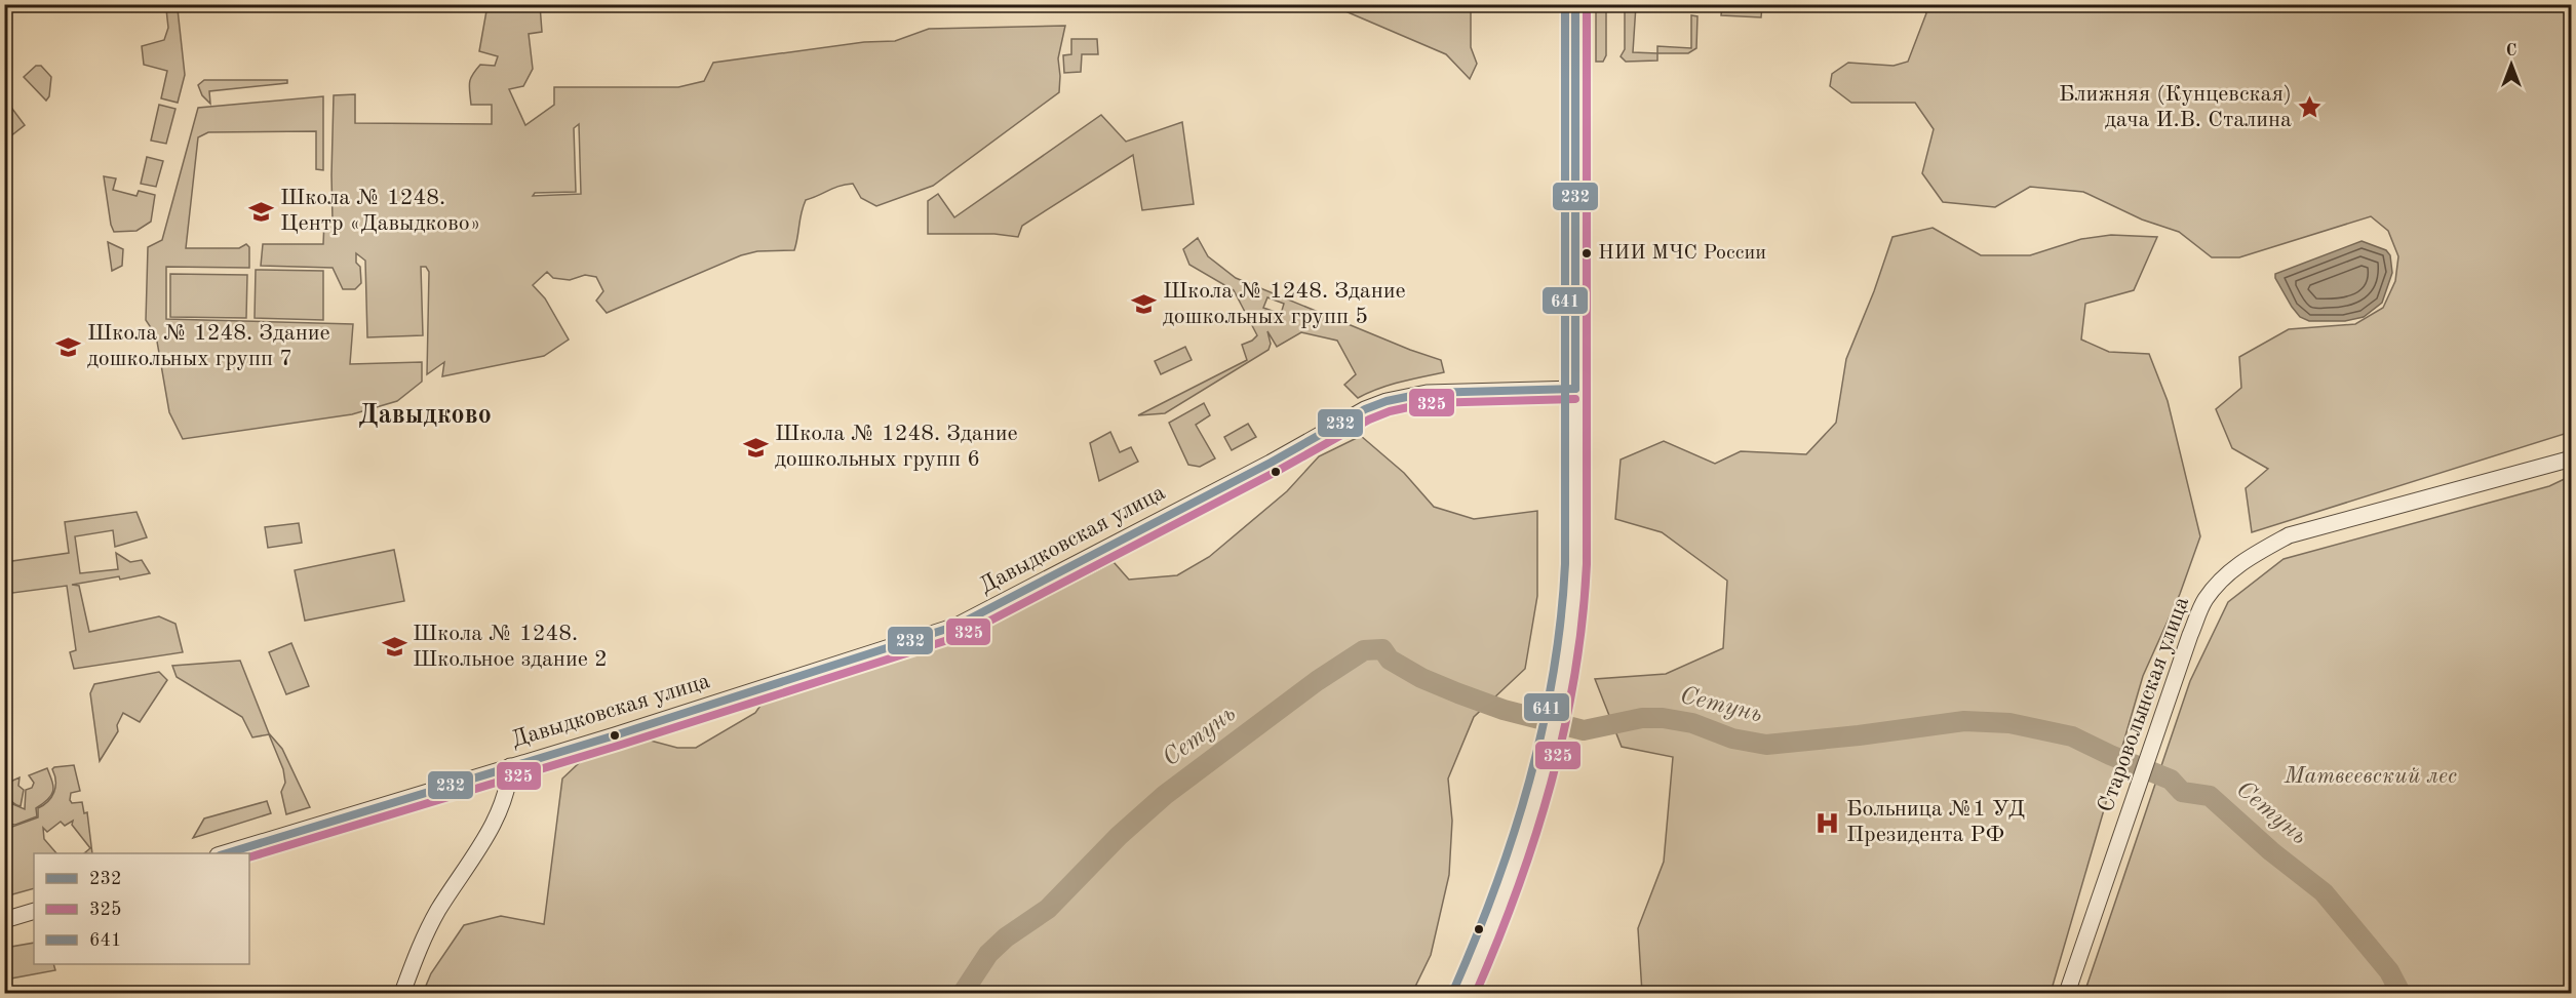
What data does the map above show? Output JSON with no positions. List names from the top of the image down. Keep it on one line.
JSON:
{"streets":{"street":["Давыдковская улица","Староволынская улица"]},"districts":["Давыдково"],"water":["Сетунь"],"parks":["Матвеевский лес"],"places":{"place":["Ближняя (Кунцевская) дача И.В. Сталина"],"school or university":["Школа № 1248. Центр «Давыдково»","Школа № 1248. Здание дошкольных групп 5","Школа № 1248. Здание дошкольных групп 7","Школа № 1248. Здание дошкольных групп 6","Школа № 1248. Школьное здание 2"],"other":["НИИ МЧС России"],"hospital":["Больница №1 УД Президента РФ"]},"lines":["transit line 232","transit line 325","transit line 641"],"legend":["232","325","641"],"north":"top"}
